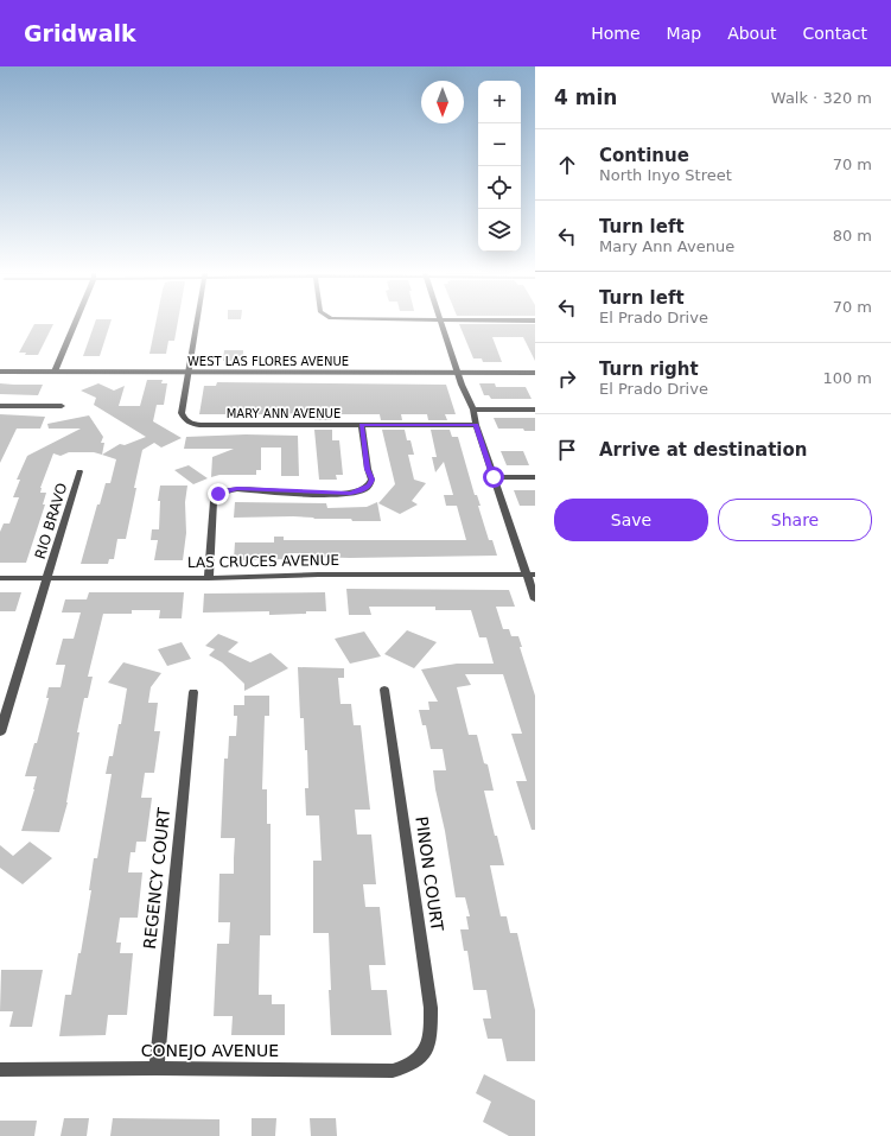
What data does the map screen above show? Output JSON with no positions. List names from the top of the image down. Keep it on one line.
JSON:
{"streets":{"street":["WEST LAS FLORES AVENUE","MARY ANN AVENUE","RIO BRAVO","LAS CRUCES AVENUE","PINON COURT","REGENCY COURT","CONEJO AVENUE"]},"crossings":[["WEST LAS FLORES AVENUE","MARY ANN AVENUE"],["RIO BRAVO","LAS CRUCES AVENUE"],["PINON COURT","CONEJO AVENUE"],["REGENCY COURT","CONEJO AVENUE"]],"north":"bottom","page":{"header":"Gridwalk","nav":["Home","Map","About","Contact"],"heading":["4 min","Walk · 320 m"],"map_buttons":["+","−"],"list":[["Continue","North Inyo Street","70 m"],["Turn left","Mary Ann Avenue","80 m"],["Turn left","El Prado Drive","70 m"],["Turn right","El Prado Drive","100 m"],"Arrive at destination"],"buttons":["Save","Share"]}}
